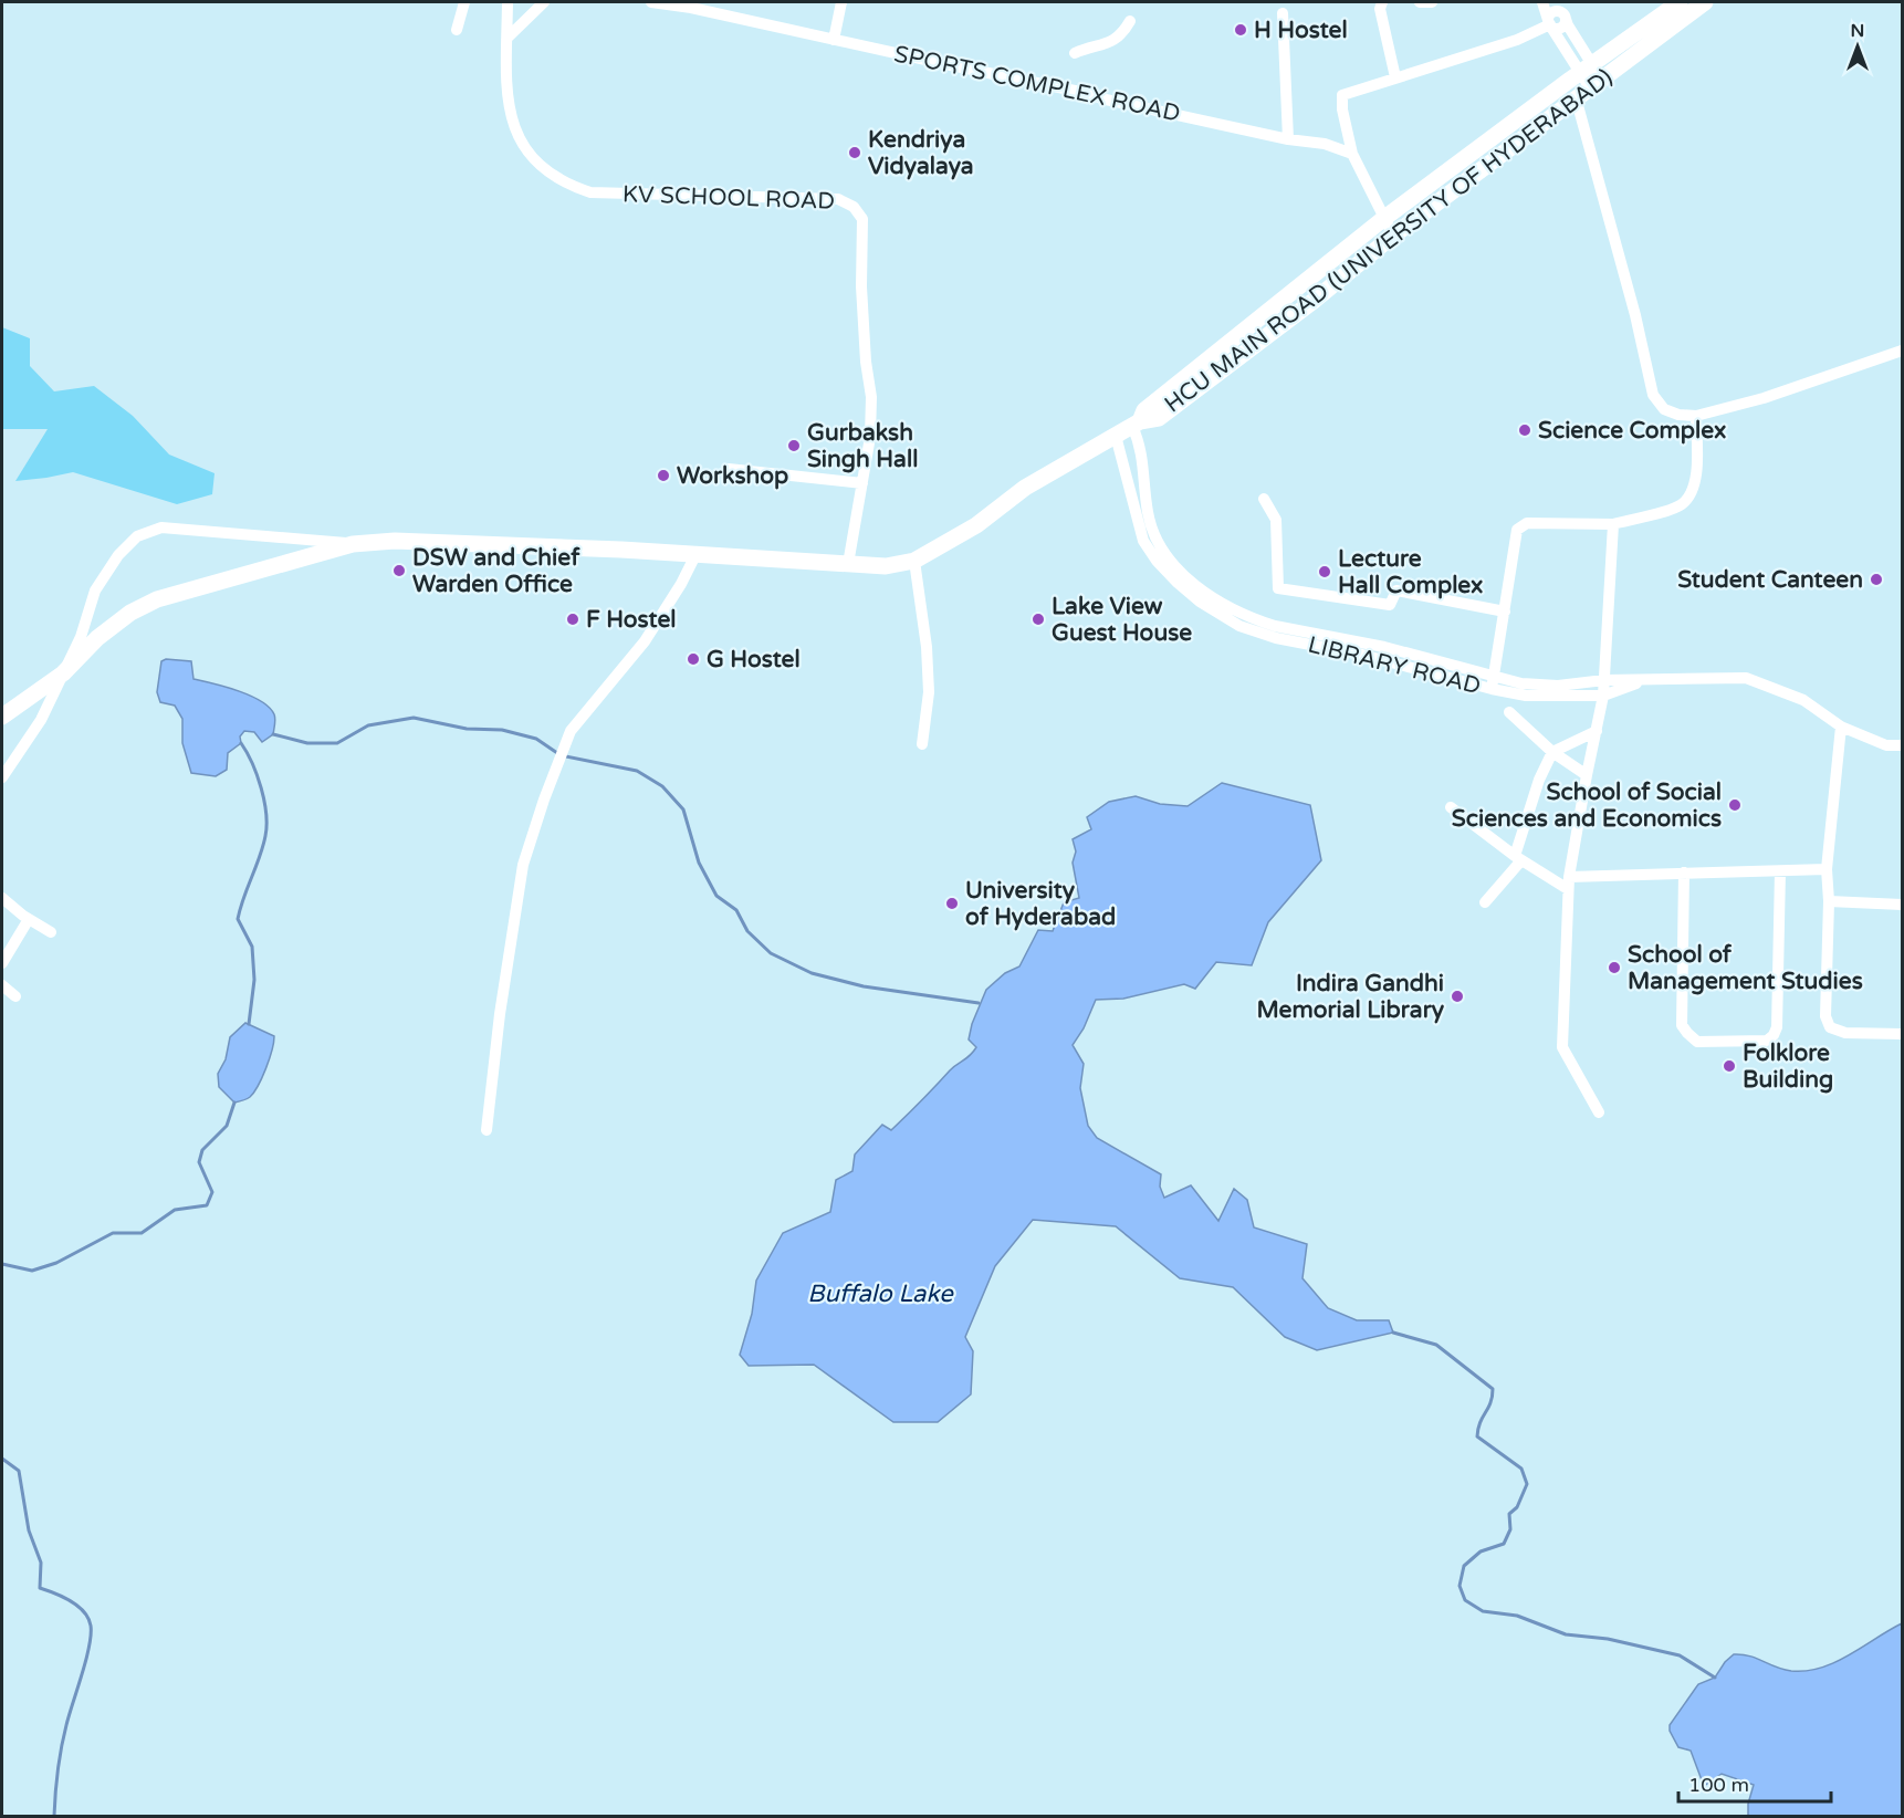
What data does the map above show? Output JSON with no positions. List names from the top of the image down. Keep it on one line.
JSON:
{"streets":{"street":["SPORTS COMPLEX ROAD","KV SCHOOL ROAD","HCU MAIN ROAD (UNIVERSITY OF HYDERABAD)","LIBRARY ROAD"]},"water":["Buffalo Lake"],"places":["H Hostel","Kendriya Vidyalaya","Science Complex","Gurbaksh Singh Hall","Workshop","DSW and Chief Warden Office","Lecture Hall Complex","Student Canteen","F Hostel","Lake View Guest House","G Hostel","School of Social Sciences and Economics","University of Hyderabad","School of Management Studies","Indira Gandhi Memorial Library","Folklore Building"],"scale_bar":"100 m","north":"top"}
